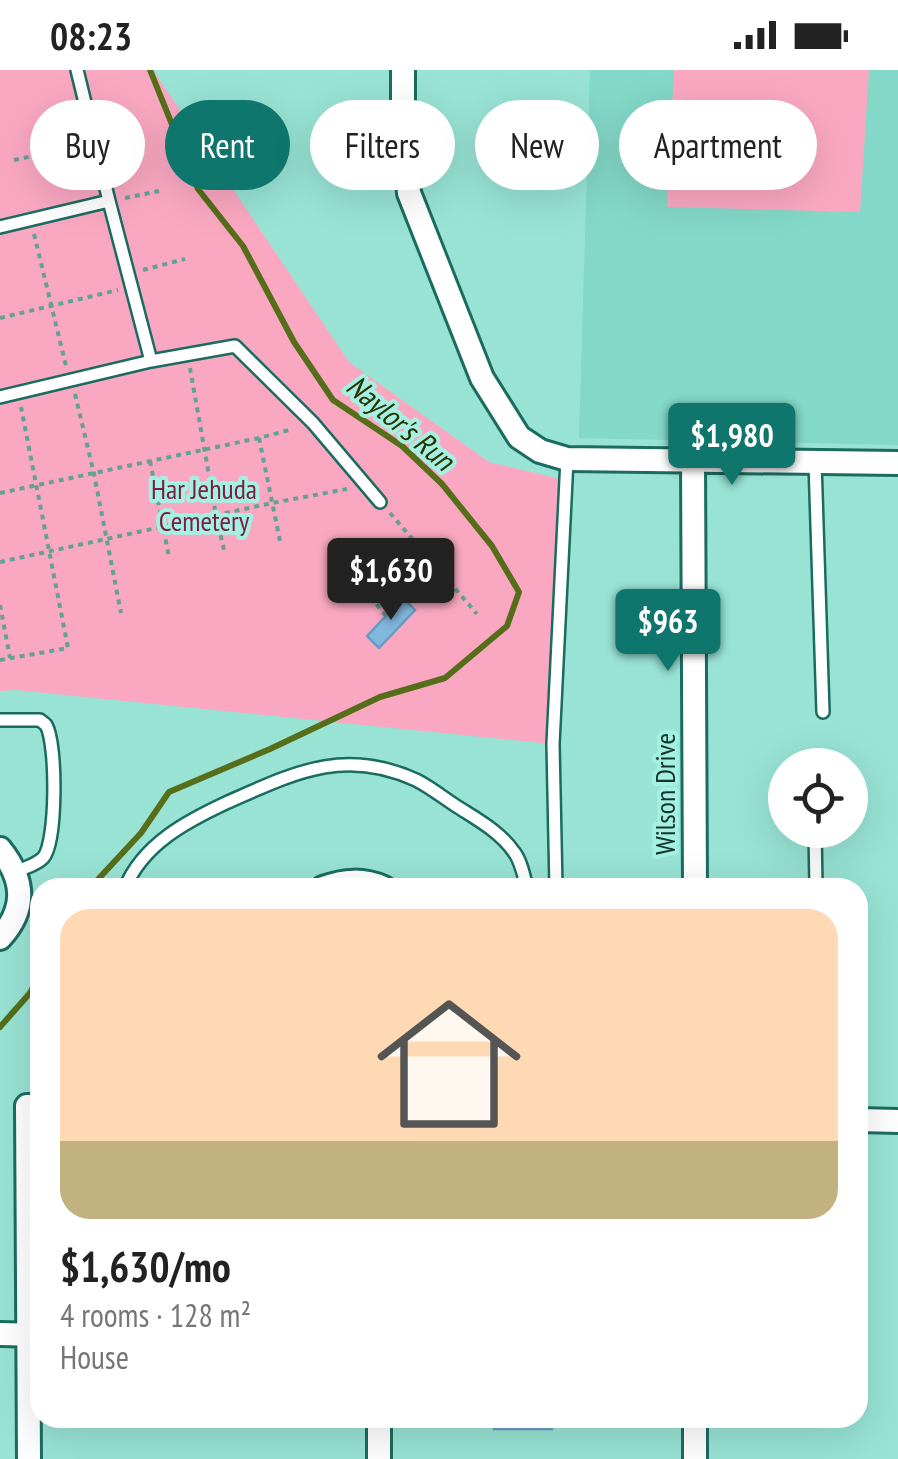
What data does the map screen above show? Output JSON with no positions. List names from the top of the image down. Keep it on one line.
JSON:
{"streets":{"street":["Wilson Drive"]},"water":["Naylor's Run"],"parks":["Har Jehuda Cemetery"],"page":{"status":"08:23","chip":["Buy","Rent","Filters","New","Apartment"],"price":["$1,980","$1,630","$963"],"list":[{"name":"$1,630/mo","note":"4 rooms · 128 m² · House"}]}}
